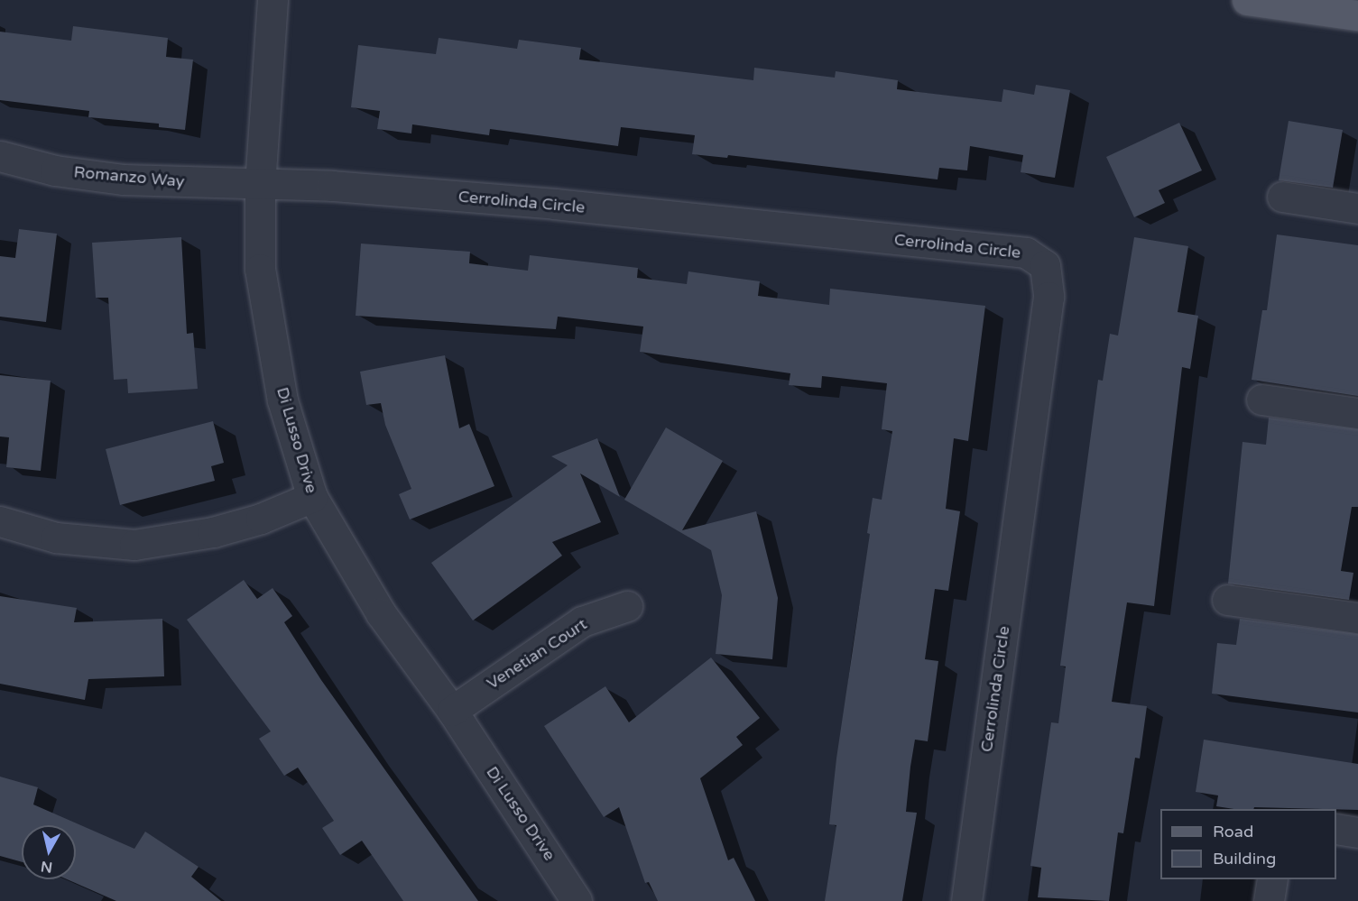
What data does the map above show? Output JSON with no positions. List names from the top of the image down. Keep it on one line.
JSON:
{"streets":{"street":["Romanzo Way","Cerrolinda Circle","Di Lusso Drive","Venetian Court"]},"crossings":[["Romanzo Way","Cerrolinda Circle"],["Romanzo Way","Di Lusso Drive"],["Cerrolinda Circle","Di Lusso Drive"],["Di Lusso Drive","Venetian Court"]],"legend":["Road","Building"],"north":"bottom"}
